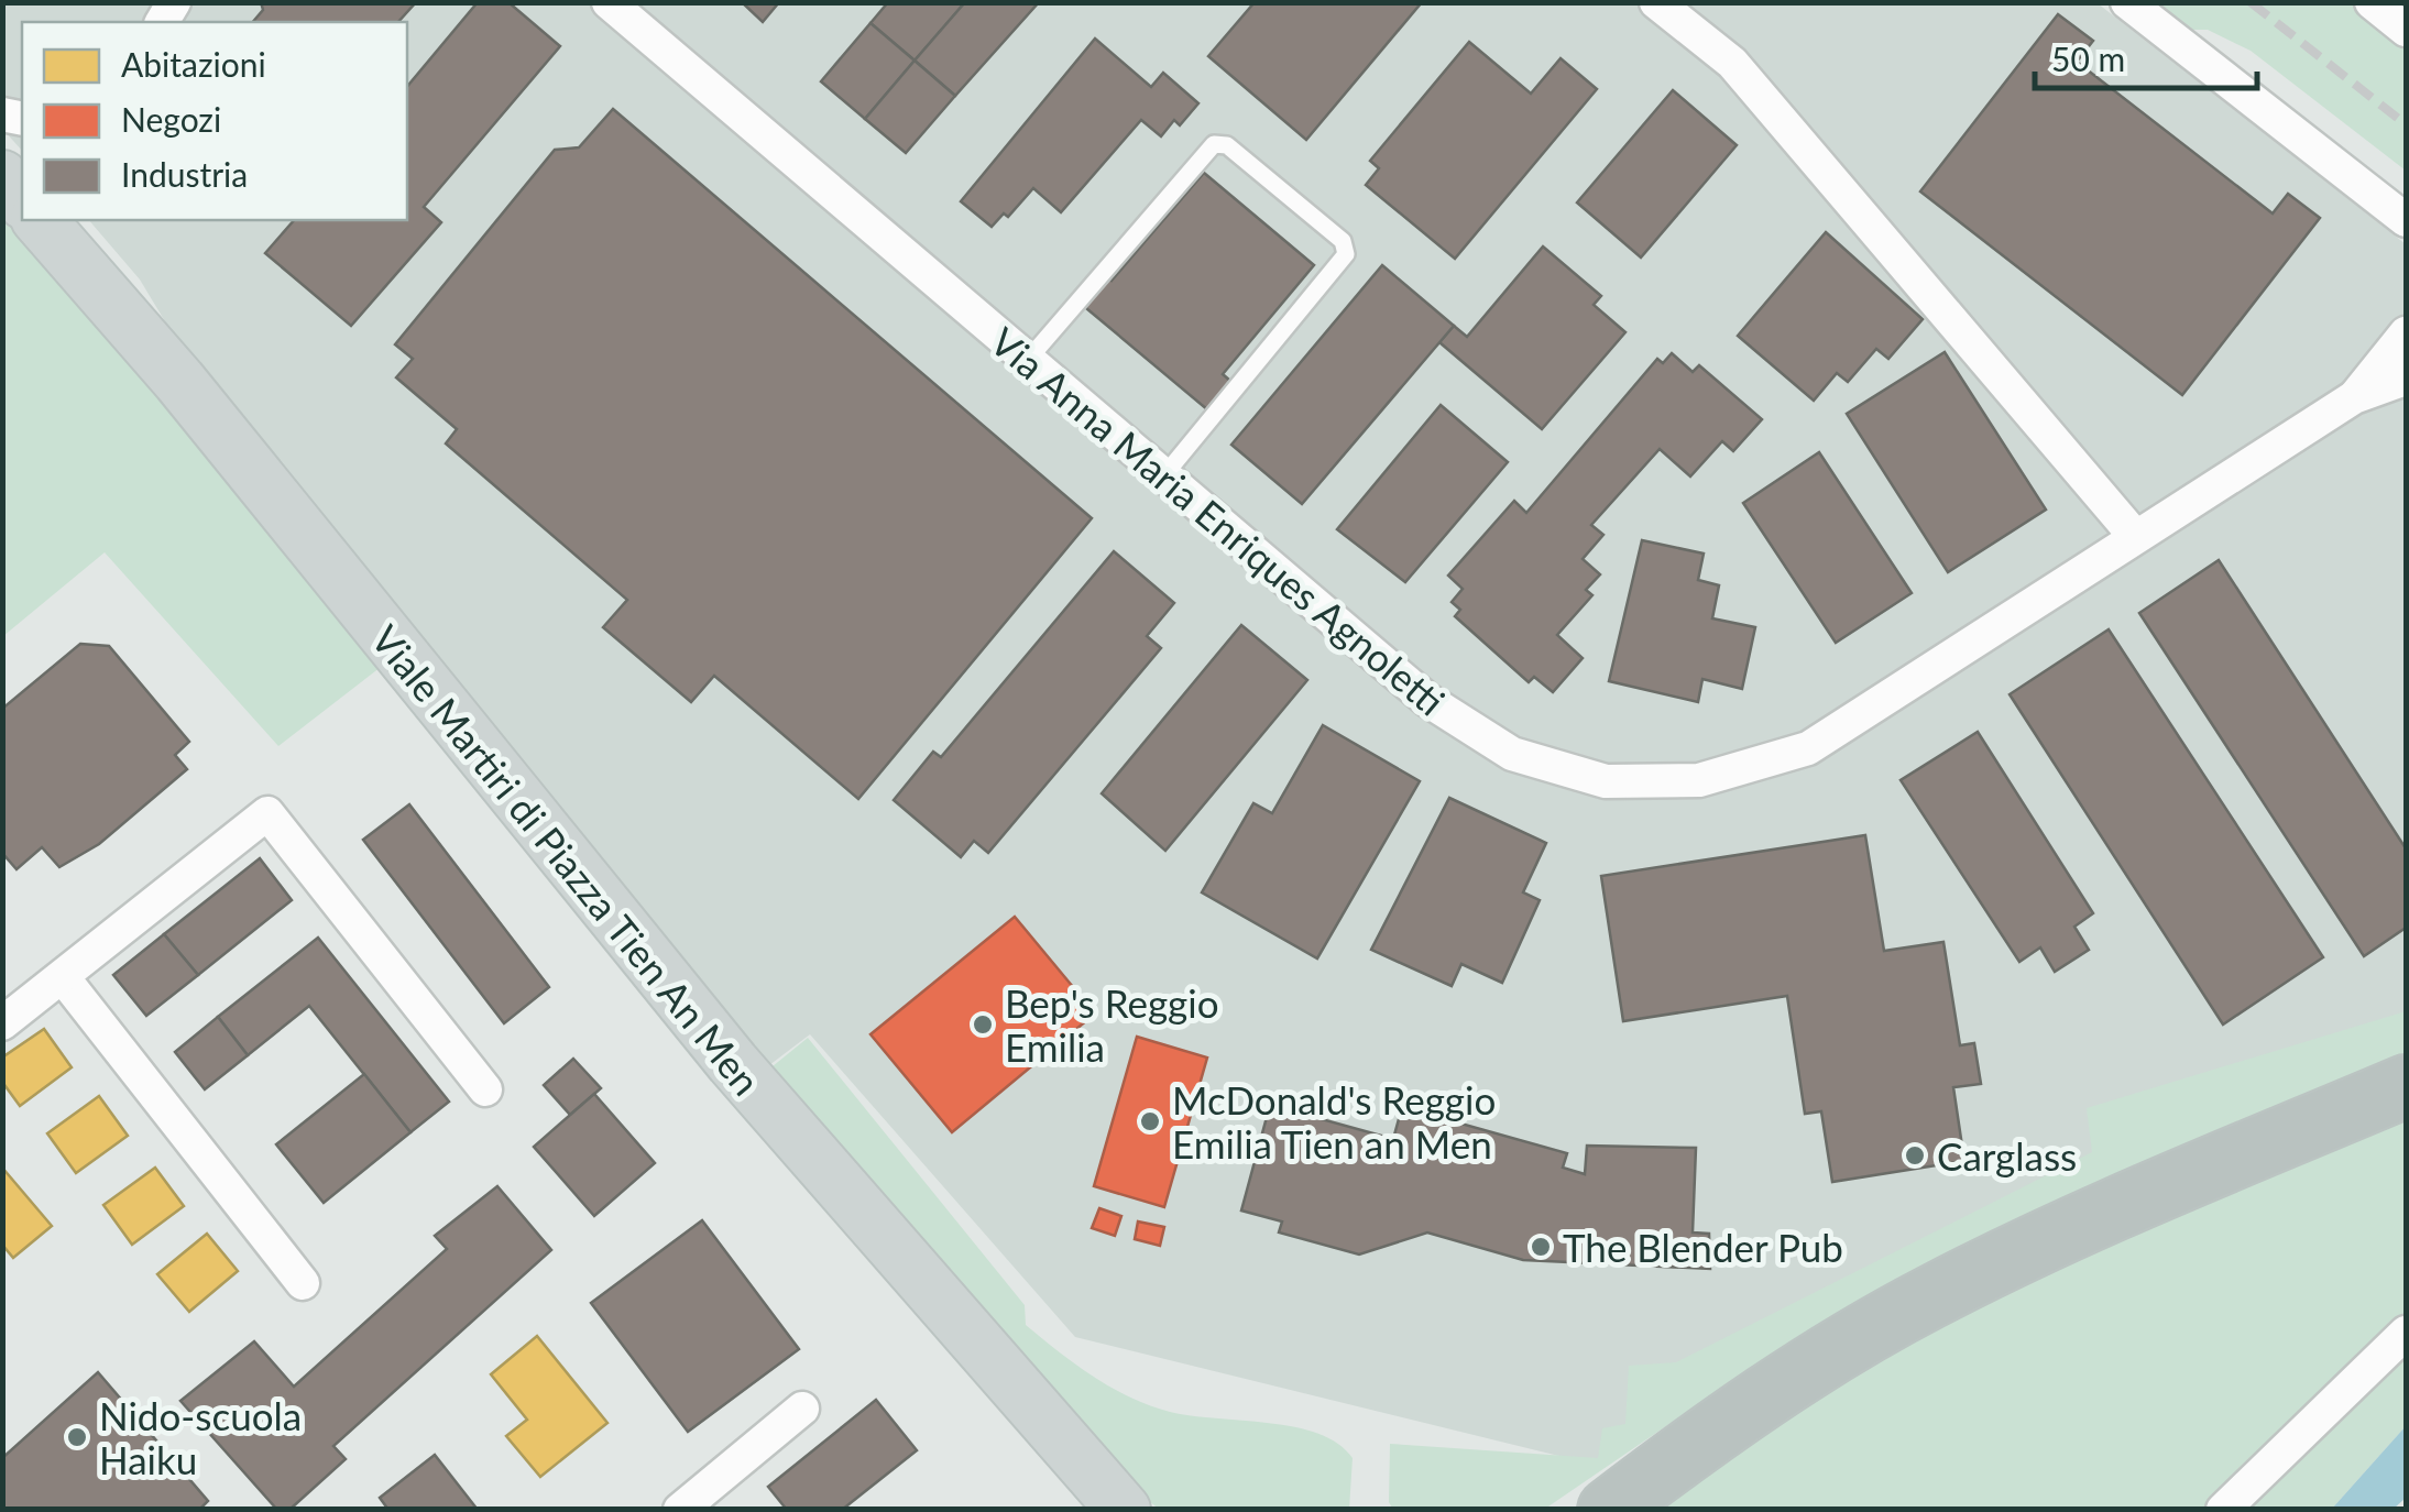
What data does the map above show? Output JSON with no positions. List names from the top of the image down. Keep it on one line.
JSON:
{"streets":{"main road":["Viale Martiri di Piazza Tien An Men"],"street":["Via Anna Maria Enriques Agnoletti"]},"places":["Bep's Reggio Emilia","McDonald's Reggio Emilia Tien an Men","Carglass","The Blender Pub","Nido-scuola Haiku"],"legend":["Abitazioni","Negozi","Industria"],"scale_bar":"50 m"}
